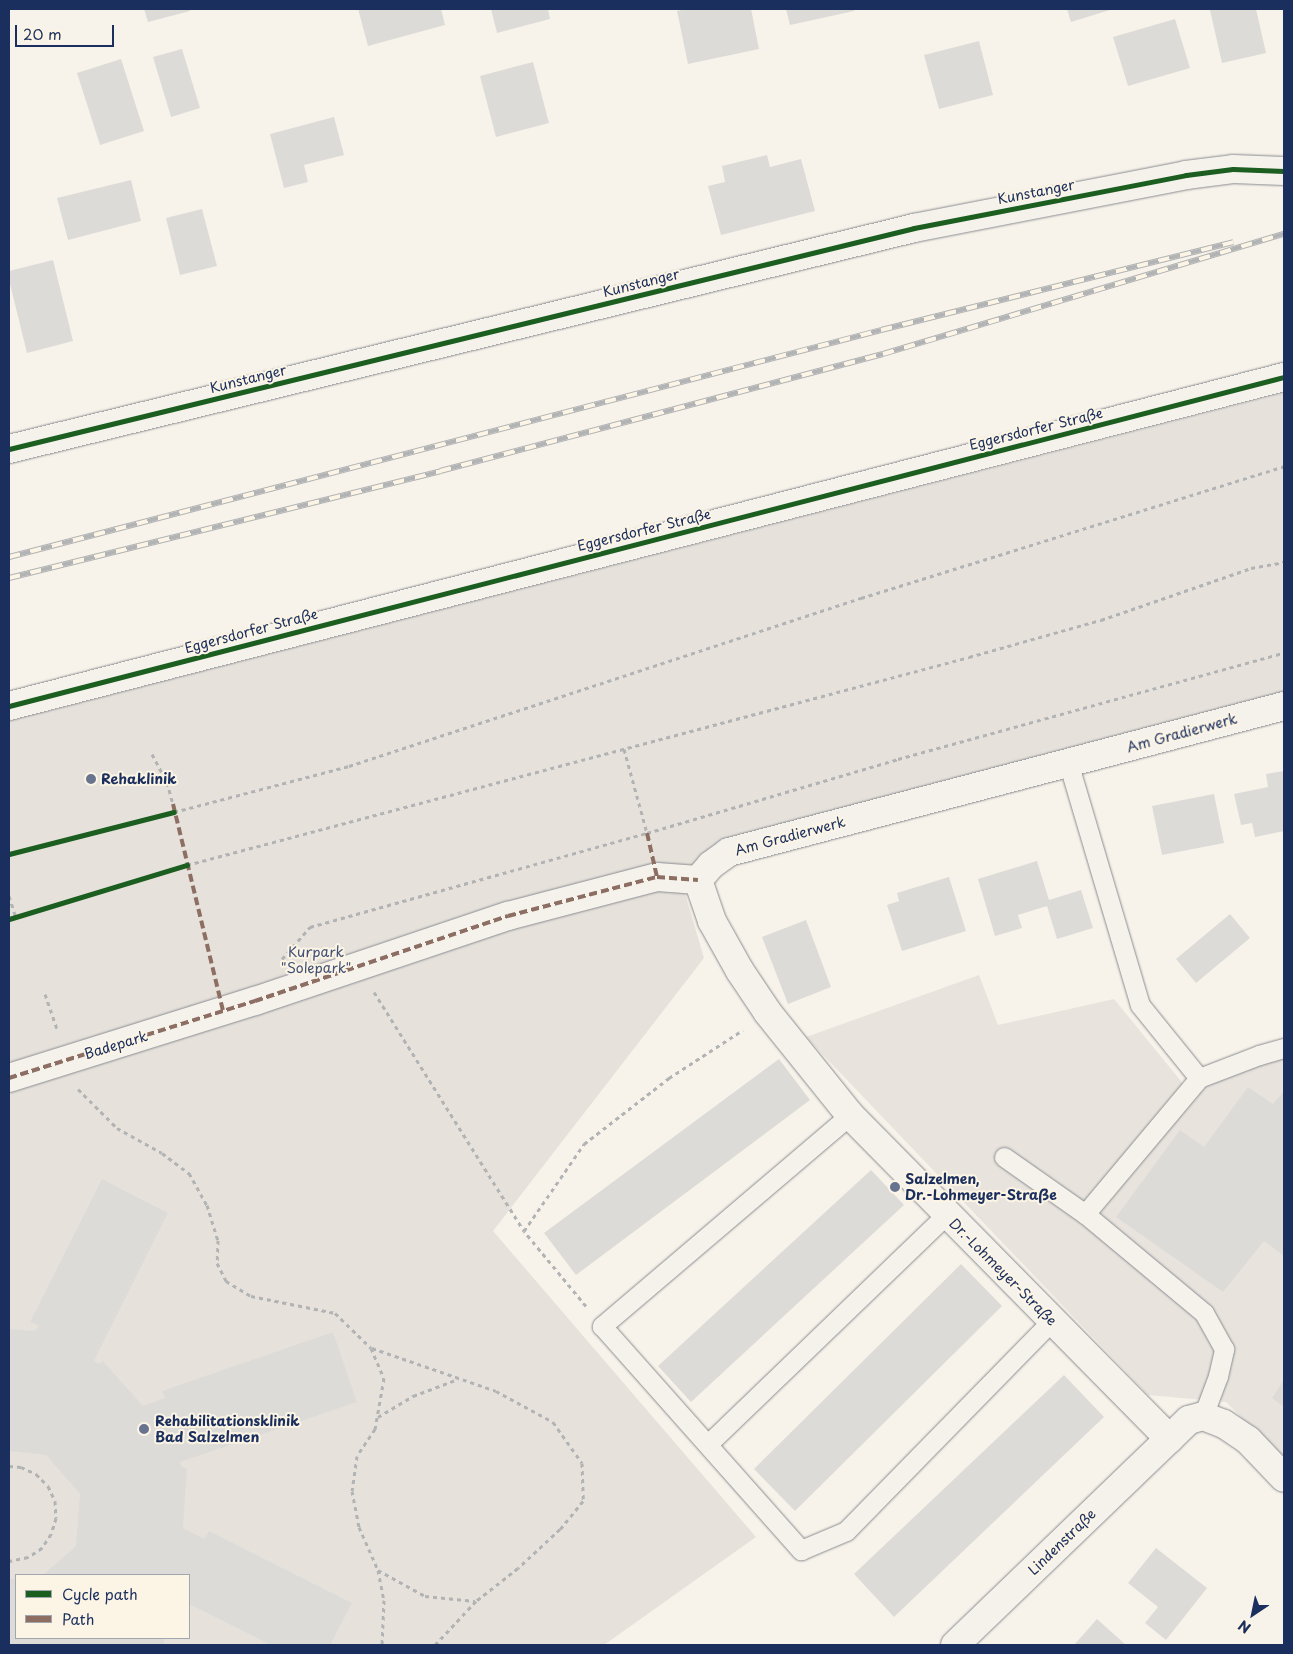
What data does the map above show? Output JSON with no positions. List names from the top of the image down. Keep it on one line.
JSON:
{"streets":{"street":["Kunstanger","Eggersdorfer Straße","Am Gradierwerk","Badepark","Dr.-Lohmeyer-Straße","Lindenstraße"]},"crossings":[["Am Gradierwerk","Dr.-Lohmeyer-Straße"],["Dr.-Lohmeyer-Straße","Lindenstraße"]],"parks":["Kurpark \"Solepark\""],"places":["Rehaklinik","Salzelmen, Dr.-Lohmeyer-Straße","Rehabilitationsklinik Bad Salzelmen"],"legend":["Cycle path","Path"],"scale_bar":"20 m","north":"bottom left"}
